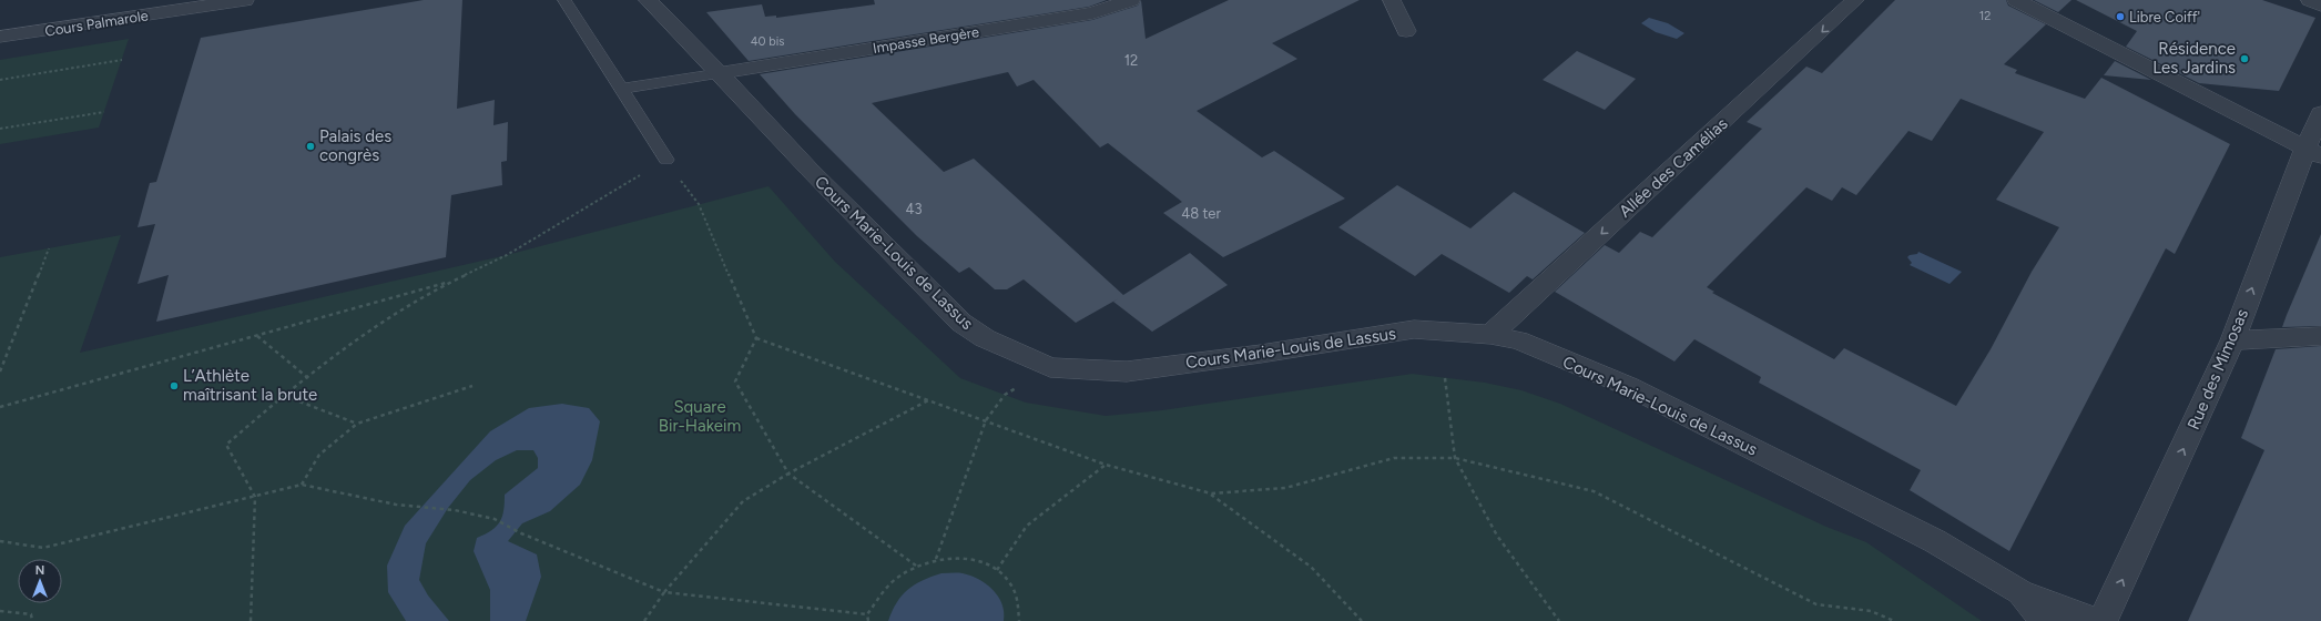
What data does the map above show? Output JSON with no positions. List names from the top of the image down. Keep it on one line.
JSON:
{"streets":{"street":["Cours Palmarole","Impasse Bergère","Allée des Camélias","Cours Marie-Louis de Lassus","Rue des Mimosas"]},"crossings":[["Impasse Bergère","Cours Marie-Louis de Lassus"],["Allée des Camélias","Cours Marie-Louis de Lassus"]],"one_way":["Allée des Camélias","Rue des Mimosas"],"parks":["Square Bir-Hakeim"],"places":["Libre Coiff'","Résidence Les Jardins","Palais des congrès","L’Athlète maîtrisant la brute"],"house_numbers":["12","40 bis","12","43","48 ter"],"north":"top"}
